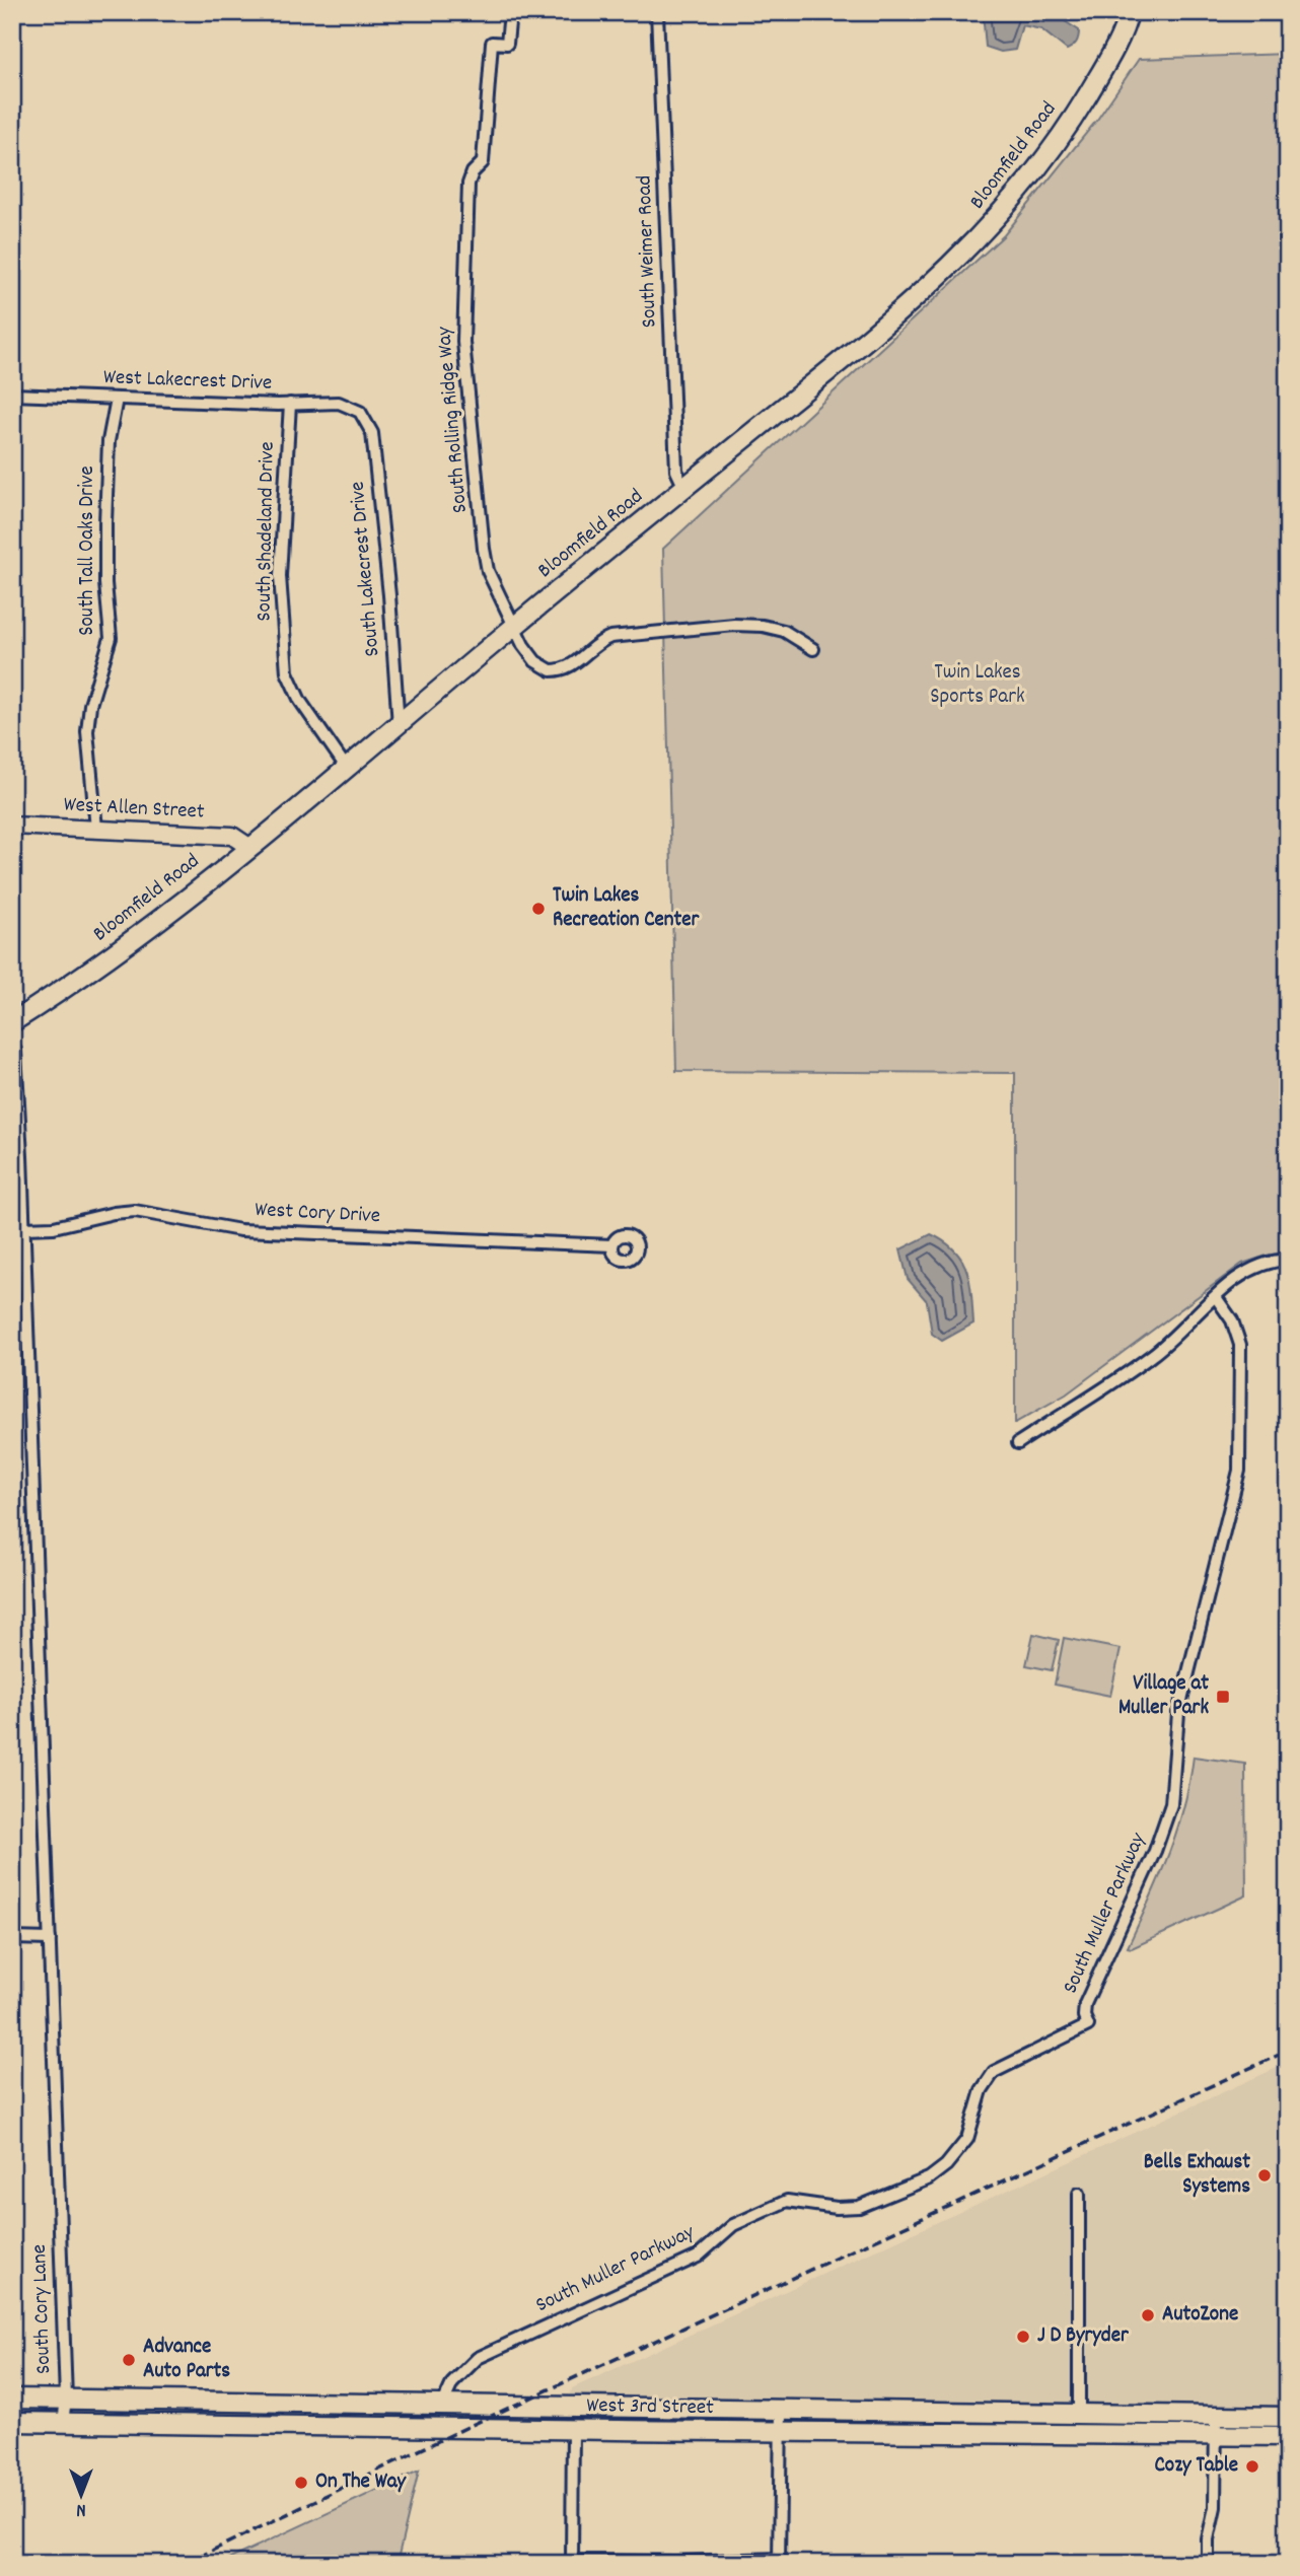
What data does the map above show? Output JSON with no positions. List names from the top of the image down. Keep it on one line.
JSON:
{"streets":{"main road":["Bloomfield Road","West 3rd Street"],"street":["South Weimer Road","West Lakecrest Drive","South Rolling Ridge Way","South Shadeland Drive","South Tall Oaks Drive","South Lakecrest Drive","West Allen Street","West Cory Drive","South Muller Parkway","South Cory Lane"]},"crossings":[["Bloomfield Road","South Weimer Road"],["Bloomfield Road","South Rolling Ridge Way"],["Bloomfield Road","South Shadeland Drive"],["Bloomfield Road","South Lakecrest Drive"],["Bloomfield Road","West Allen Street"],["West Lakecrest Drive","South Shadeland Drive"],["West Lakecrest Drive","South Tall Oaks Drive"],["West Lakecrest Drive","South Lakecrest Drive"],["South Tall Oaks Drive","West Allen Street"],["West Cory Drive","South Cory Lane"],["South Muller Parkway","West 3rd Street"],["South Cory Lane","West 3rd Street"]],"parks":["Twin Lakes Sports Park"],"places":{"other":["Twin Lakes Recreation Center","Bells Exhaust Systems","AutoZone","J D Byryder","Advance Auto Parts","Cozy Table","On The Way"],"transit":["Village at Muller Park"]},"north":"bottom"}
